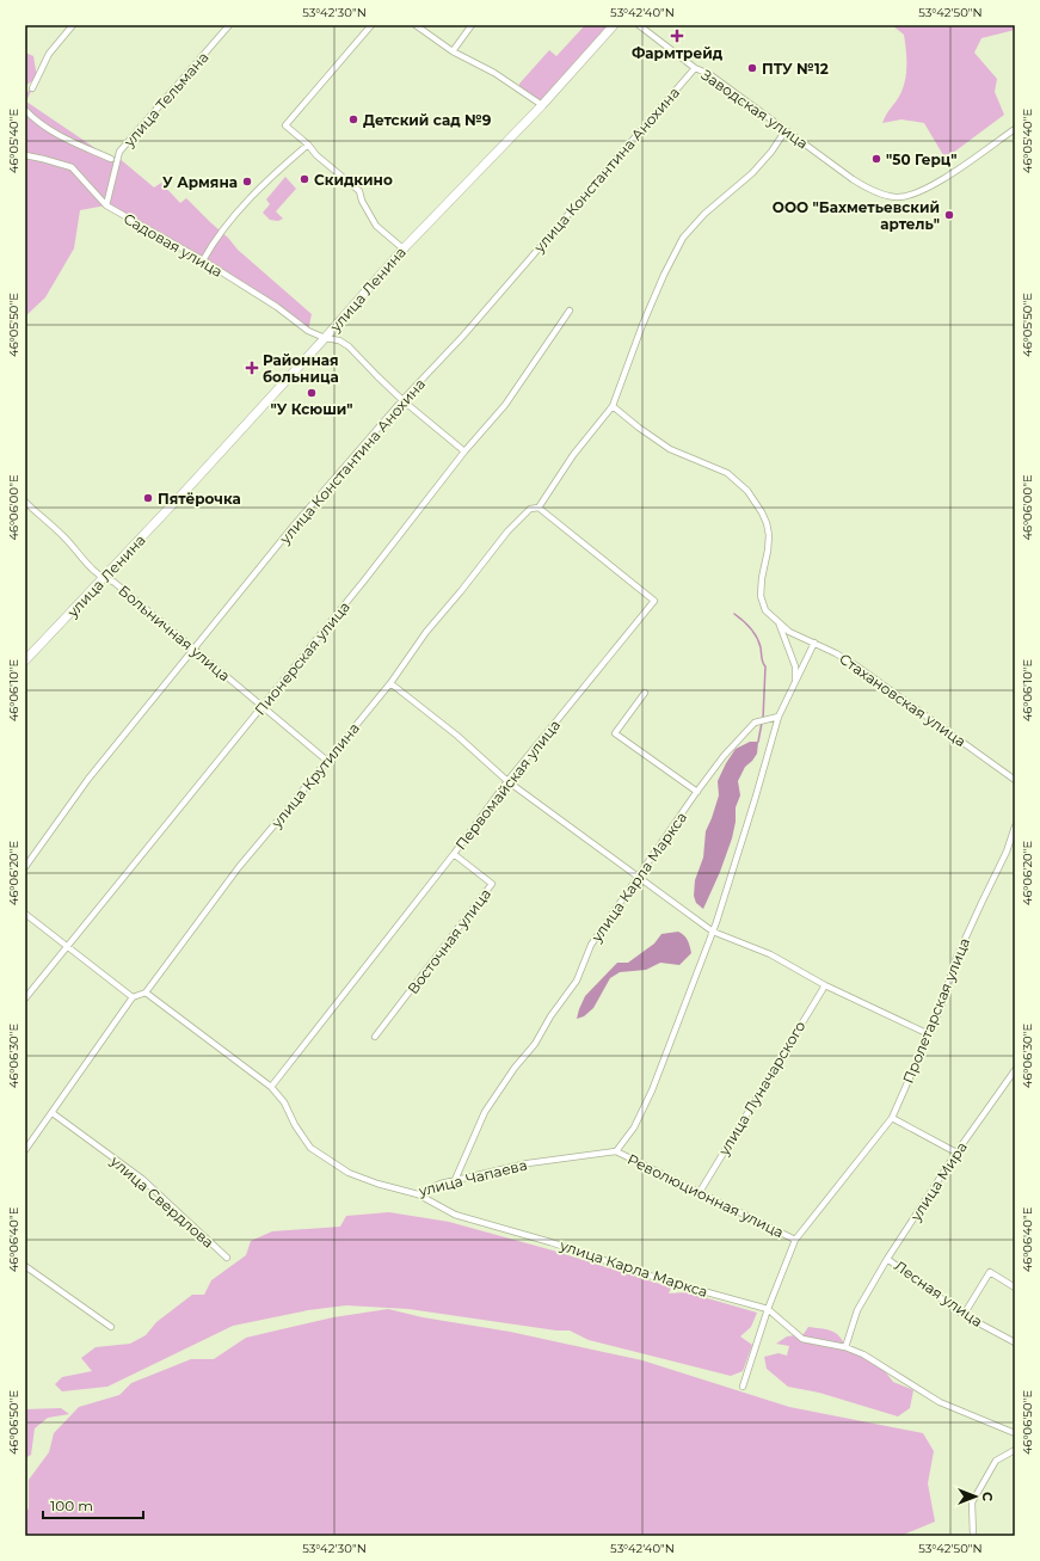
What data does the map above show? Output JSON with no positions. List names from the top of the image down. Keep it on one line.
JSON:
{"streets":{"main road":["улица Ленина"],"street":["улица Тельмана","Заводская улица","улица Константина Анохина","Садовая улица","Больничная улица","Пионерская улица","Стахановская улица","улица Крутилина","Первомайская улица","улица Карла Маркса","Восточная улица","Пролетарская улица","улица Луначарского","улица Чапаева","улица Мира","Революционная улица","улица Свердлова","Лесная улица"]},"crossings":[["улица Тельмана","Садовая улица"],["Заводская улица","улица Константина Анохина"],["Заводская улица","улица Крутилина"],["улица Константина Анохина","Садовая улица"],["улица Константина Анохина","Больничная улица"],["Садовая улица","улица Ленина"],["Садовая улица","Пионерская улица"],["улица Ленина","Больничная улица"],["Больничная улица","Пионерская улица"],["Больничная улица","улица Крутилина"],["Стахановская улица","улица Крутилина"],["улица Крутилина","Первомайская улица"],["улица Крутилина","улица Чапаева"],["Первомайская улица","Восточная улица"],["Первомайская улица","улица Чапаева"],["улица Карла Маркса","Пролетарская улица"],["улица Карла Маркса","улица Чапаева"],["улица Карла Маркса","улица Мира"],["Пролетарская улица","Революционная улица"],["улица Луначарского","Революционная улица"],["улица Чапаева","Революционная улица"],["улица Мира","Лесная улица"]],"places":{"health":["Фармтрейд","Районная больница"],"other":["ПТУ №12","Детский сад №9","\"50 Герц\"","Скидкино","У Армяна","ООО \"Бахметьевский артель\"","\"У Ксюши\"","Пятёрочка"]},"scale_bar":"100 m","north":"right","coordinates":["53°42'30\"N","53°42'40\"N","53°42'50\"N","46°05'40\"E","46°05'50\"E","46°06'00\"E","46°06'10\"E","46°06'20\"E","46°06'30\"E","46°06'40\"E","46°06'50\"E"]}
